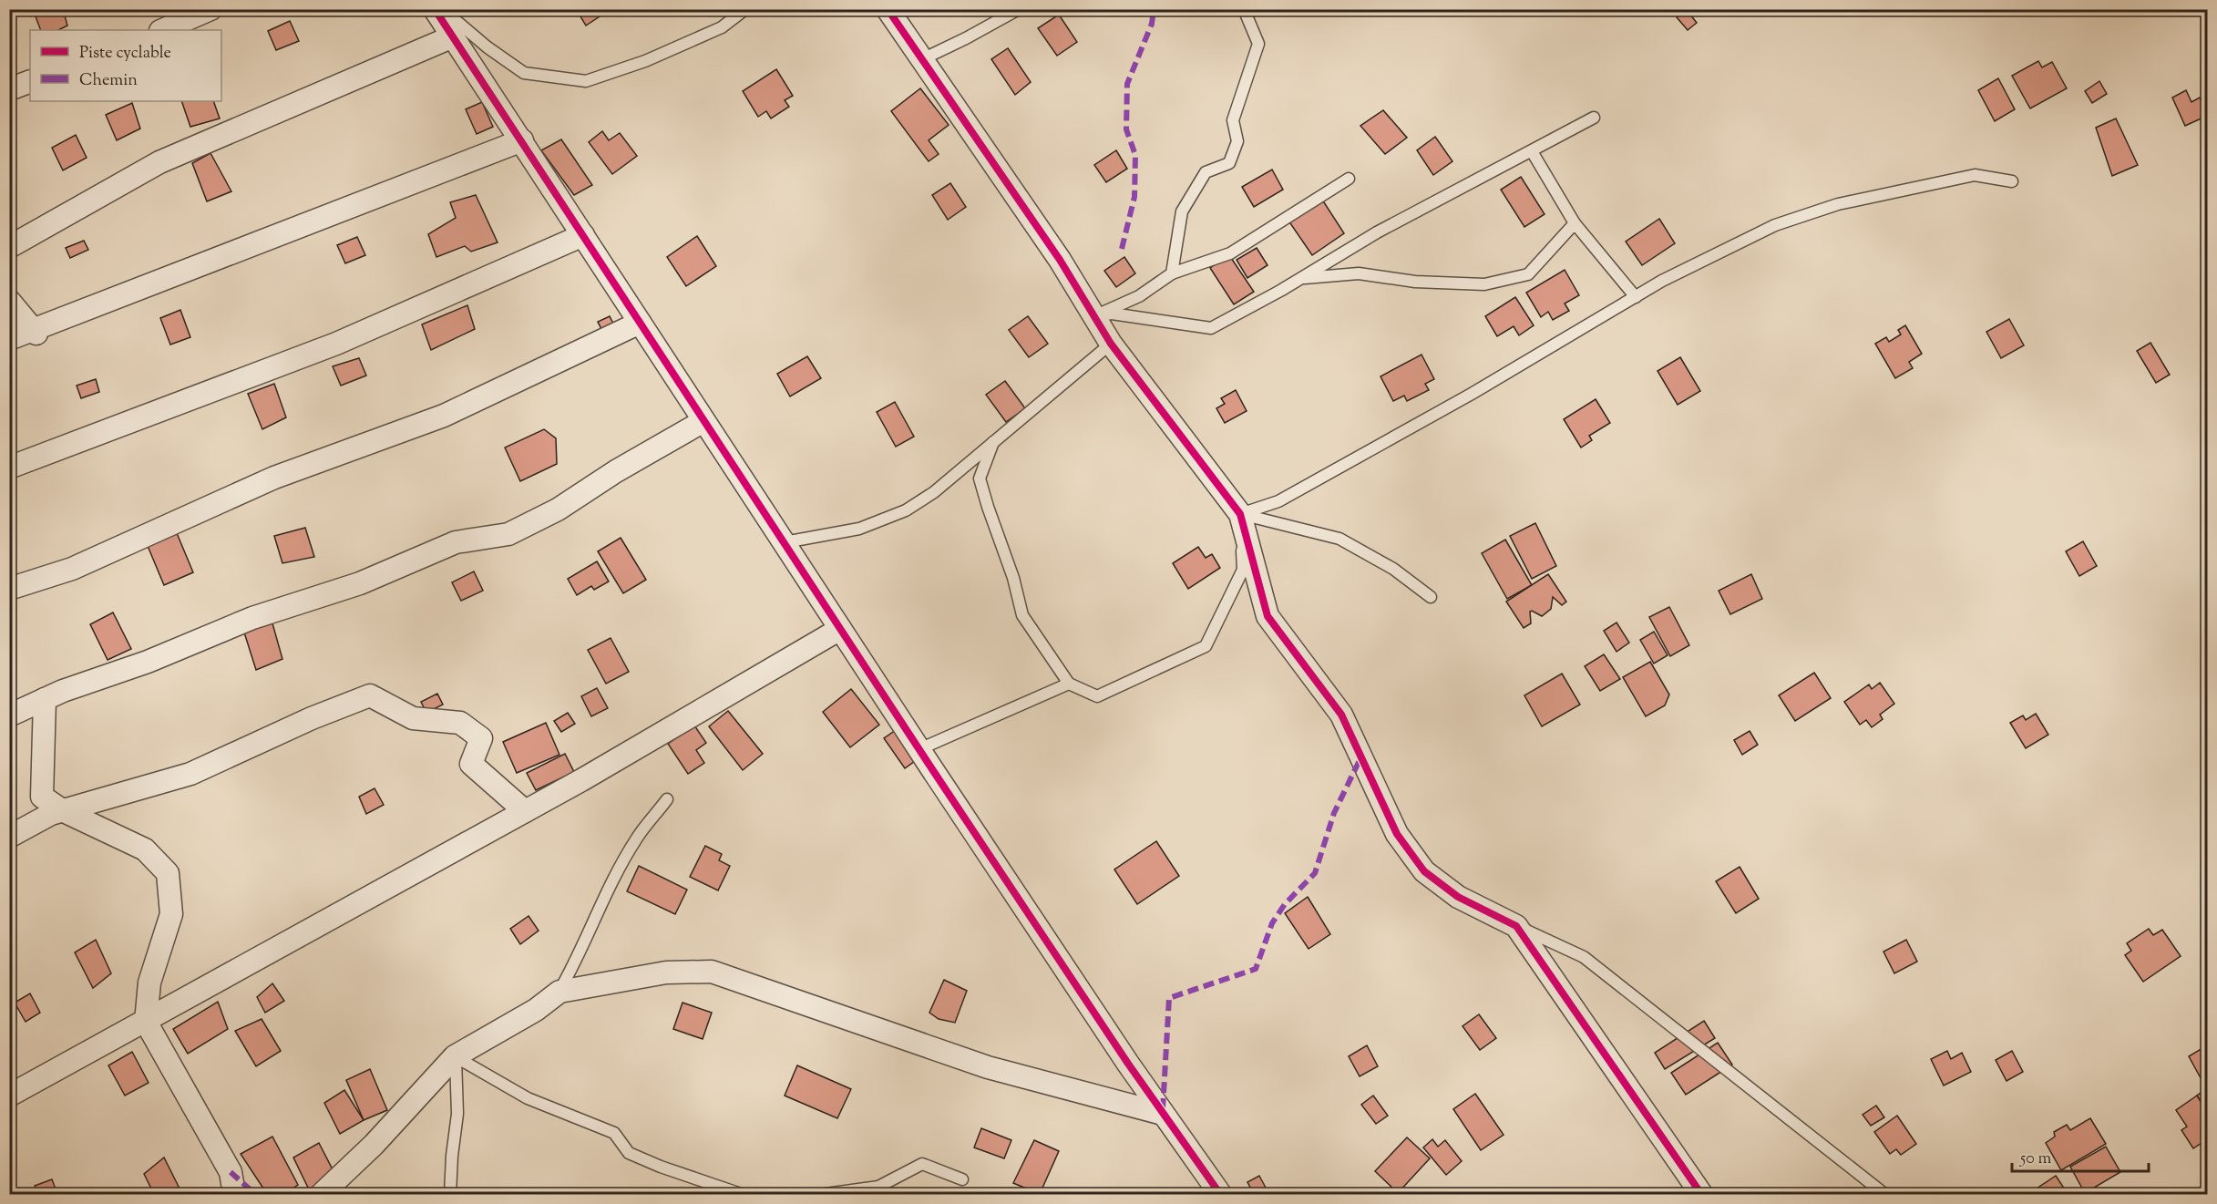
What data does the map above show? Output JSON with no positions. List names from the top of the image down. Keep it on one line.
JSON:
{"legend":["Piste cyclable","Chemin"],"scale_bar":"50 m"}
